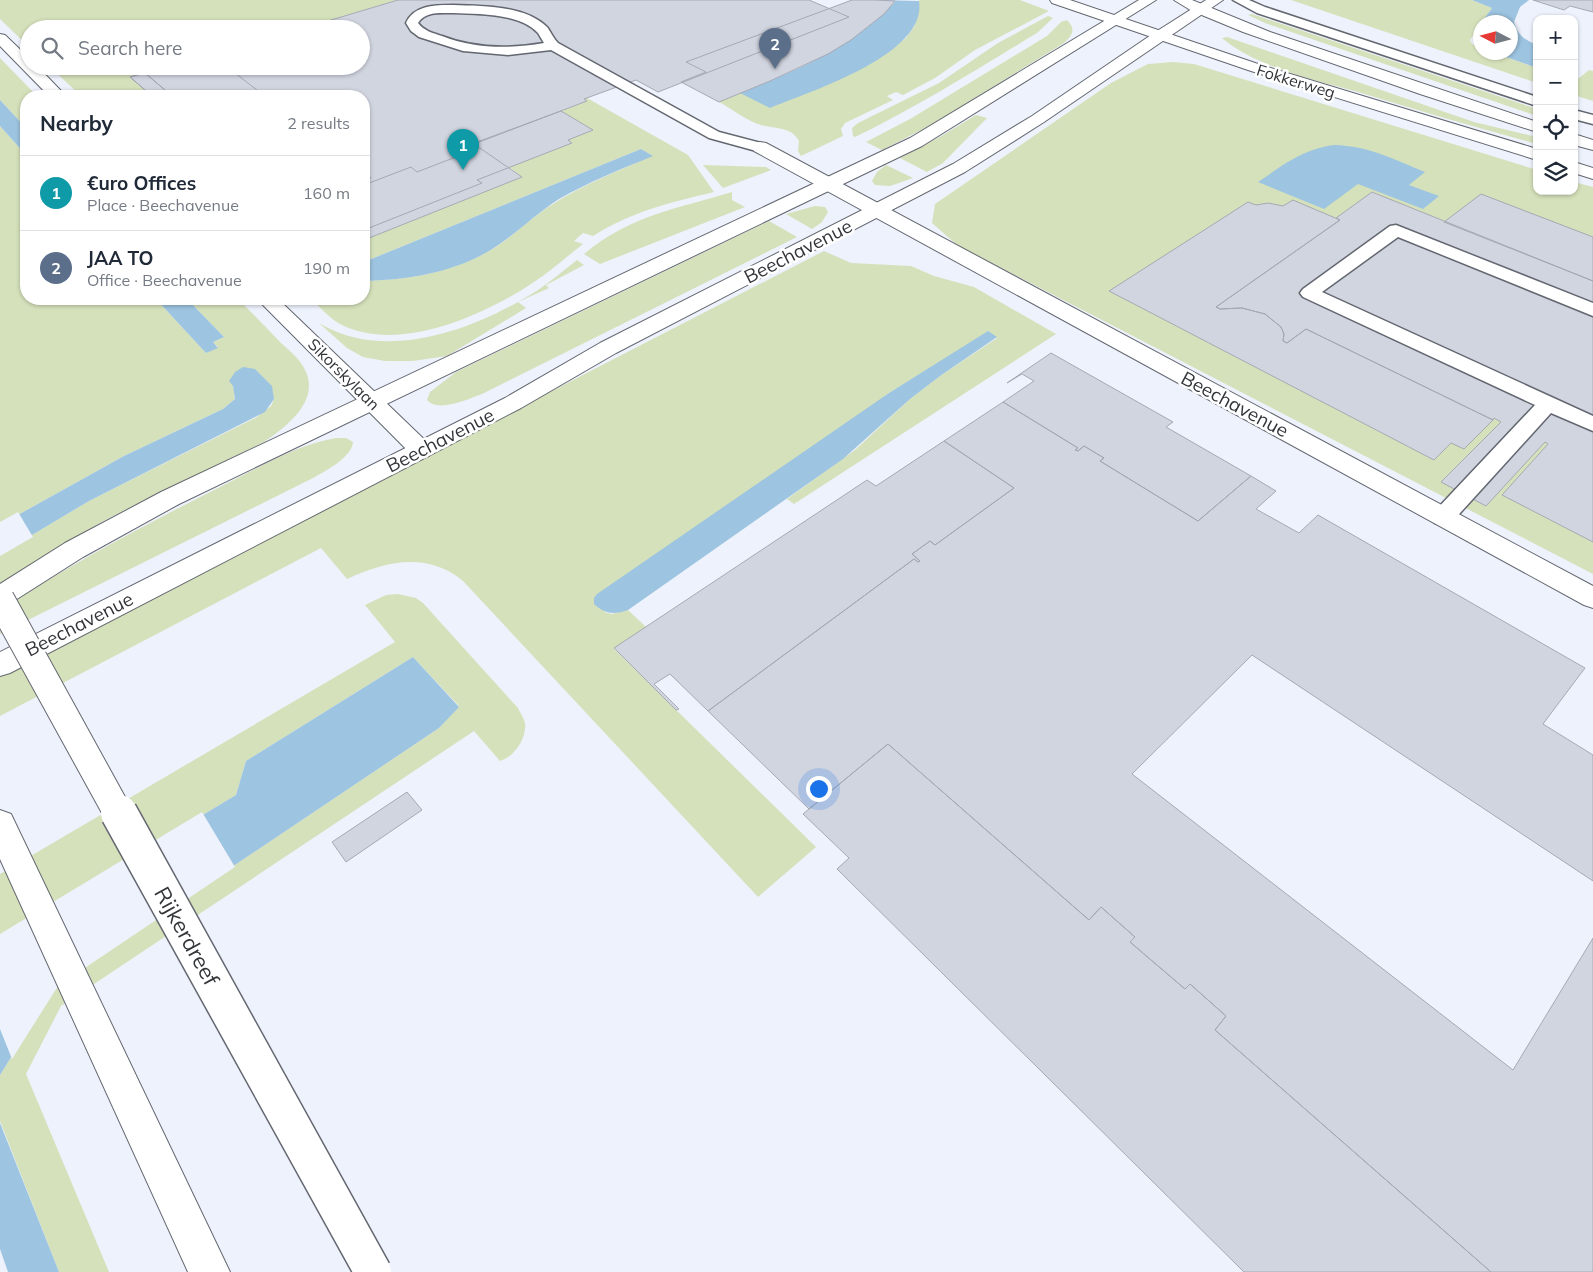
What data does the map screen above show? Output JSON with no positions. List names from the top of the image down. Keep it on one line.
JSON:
{"streets":{"main road":["Fokkerweg","Beechavenue","Sikorskylaan","Rijkerdreef"]},"crossings":[["Fokkerweg","Beechavenue"],["Beechavenue","Sikorskylaan"]],"north":"left","page":{"map_buttons":["+","−"],"search":"Search here","pins":["2","1"],"heading":["Nearby","2 results"],"list":[{"mark":"1","name":"€uro Offices","note":"Place · Beechavenue","value":"160 m"},{"mark":"2","name":"JAA TO","note":"Office · Beechavenue","value":"190 m"}]}}
